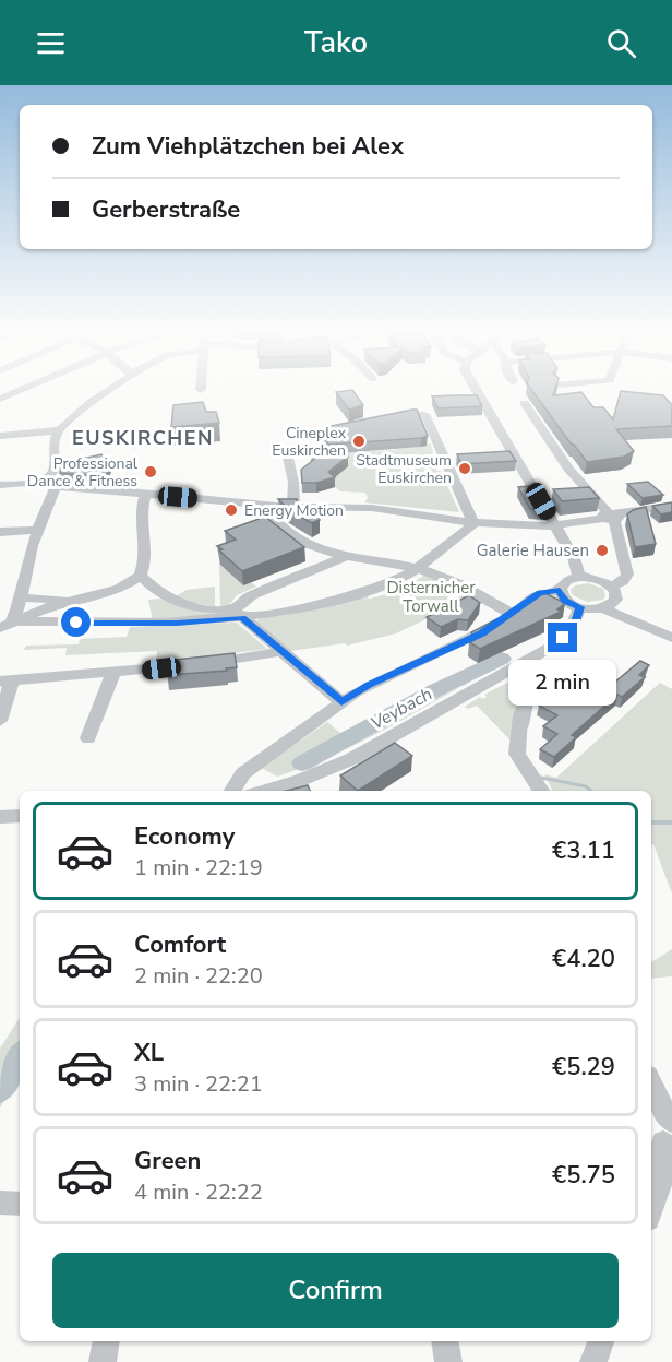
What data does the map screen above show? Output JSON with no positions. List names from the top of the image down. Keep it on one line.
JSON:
{"districts":["EUSKIRCHEN"],"water":["Veybach"],"parks":["Disternicher Torwall"],"places":["Cineplex Euskirchen","Stadtmuseum Euskirchen","Professional Dance & Fitness","Energy Motion","Galerie Hausen"],"page":{"header":"Tako","banner":["Zum Viehplätzchen bei Alex","Gerberstraße"],"bubble":"2 min","list":[{"name":"Economy","note":"1 min · 22:19","value":"€3.11"},{"name":"Comfort","note":"2 min · 22:20","value":"€4.20"},{"name":"XL","note":"3 min · 22:21","value":"€5.29"},{"name":"Green","note":"4 min · 22:22","value":"€5.75"}],"buttons":"Confirm"}}
